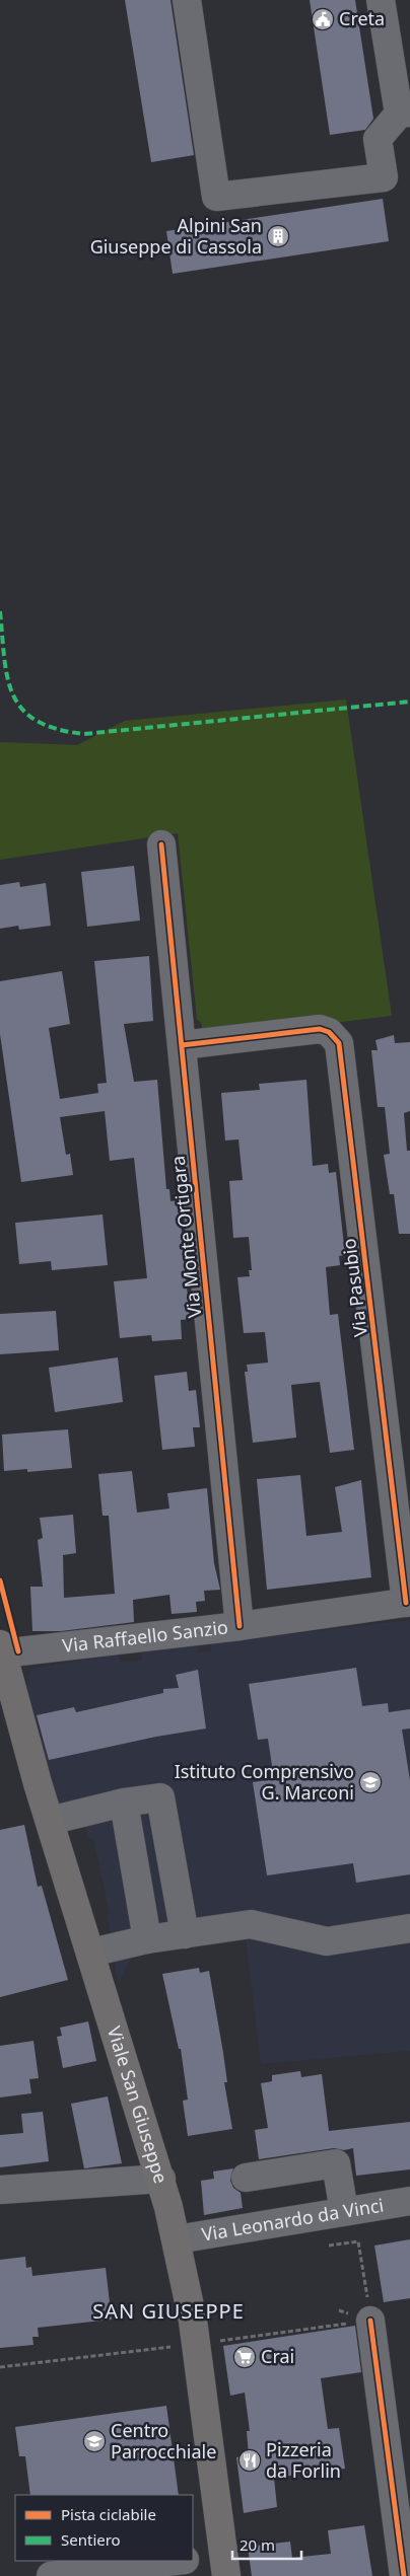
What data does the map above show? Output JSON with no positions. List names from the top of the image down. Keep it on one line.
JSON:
{"streets":{"main road":["Viale San Giuseppe"],"street":["Via Monte Ortigara","Via Pasubio","Via Raffaello Sanzio","Via Leonardo da Vinci"]},"crossings":[["Via Monte Ortigara","Via Pasubio"],["Via Monte Ortigara","Via Raffaello Sanzio"],["Via Pasubio","Via Raffaello Sanzio"],["Via Raffaello Sanzio","Viale San Giuseppe"],["Viale San Giuseppe","Via Leonardo da Vinci"]],"districts":["SAN GIUSEPPE"],"places":{"public building":["Creta"],"building":["Alpini San Giuseppe di Cassola"],"school or university":["Istituto Comprensivo G. Marconi","Centro Parrocchiale"],"supermarket":["Crai"],"restaurant":["Pizzeria da Forlin"]},"legend":["Pista ciclabile","Sentiero"],"scale_bar":"20 m"}
